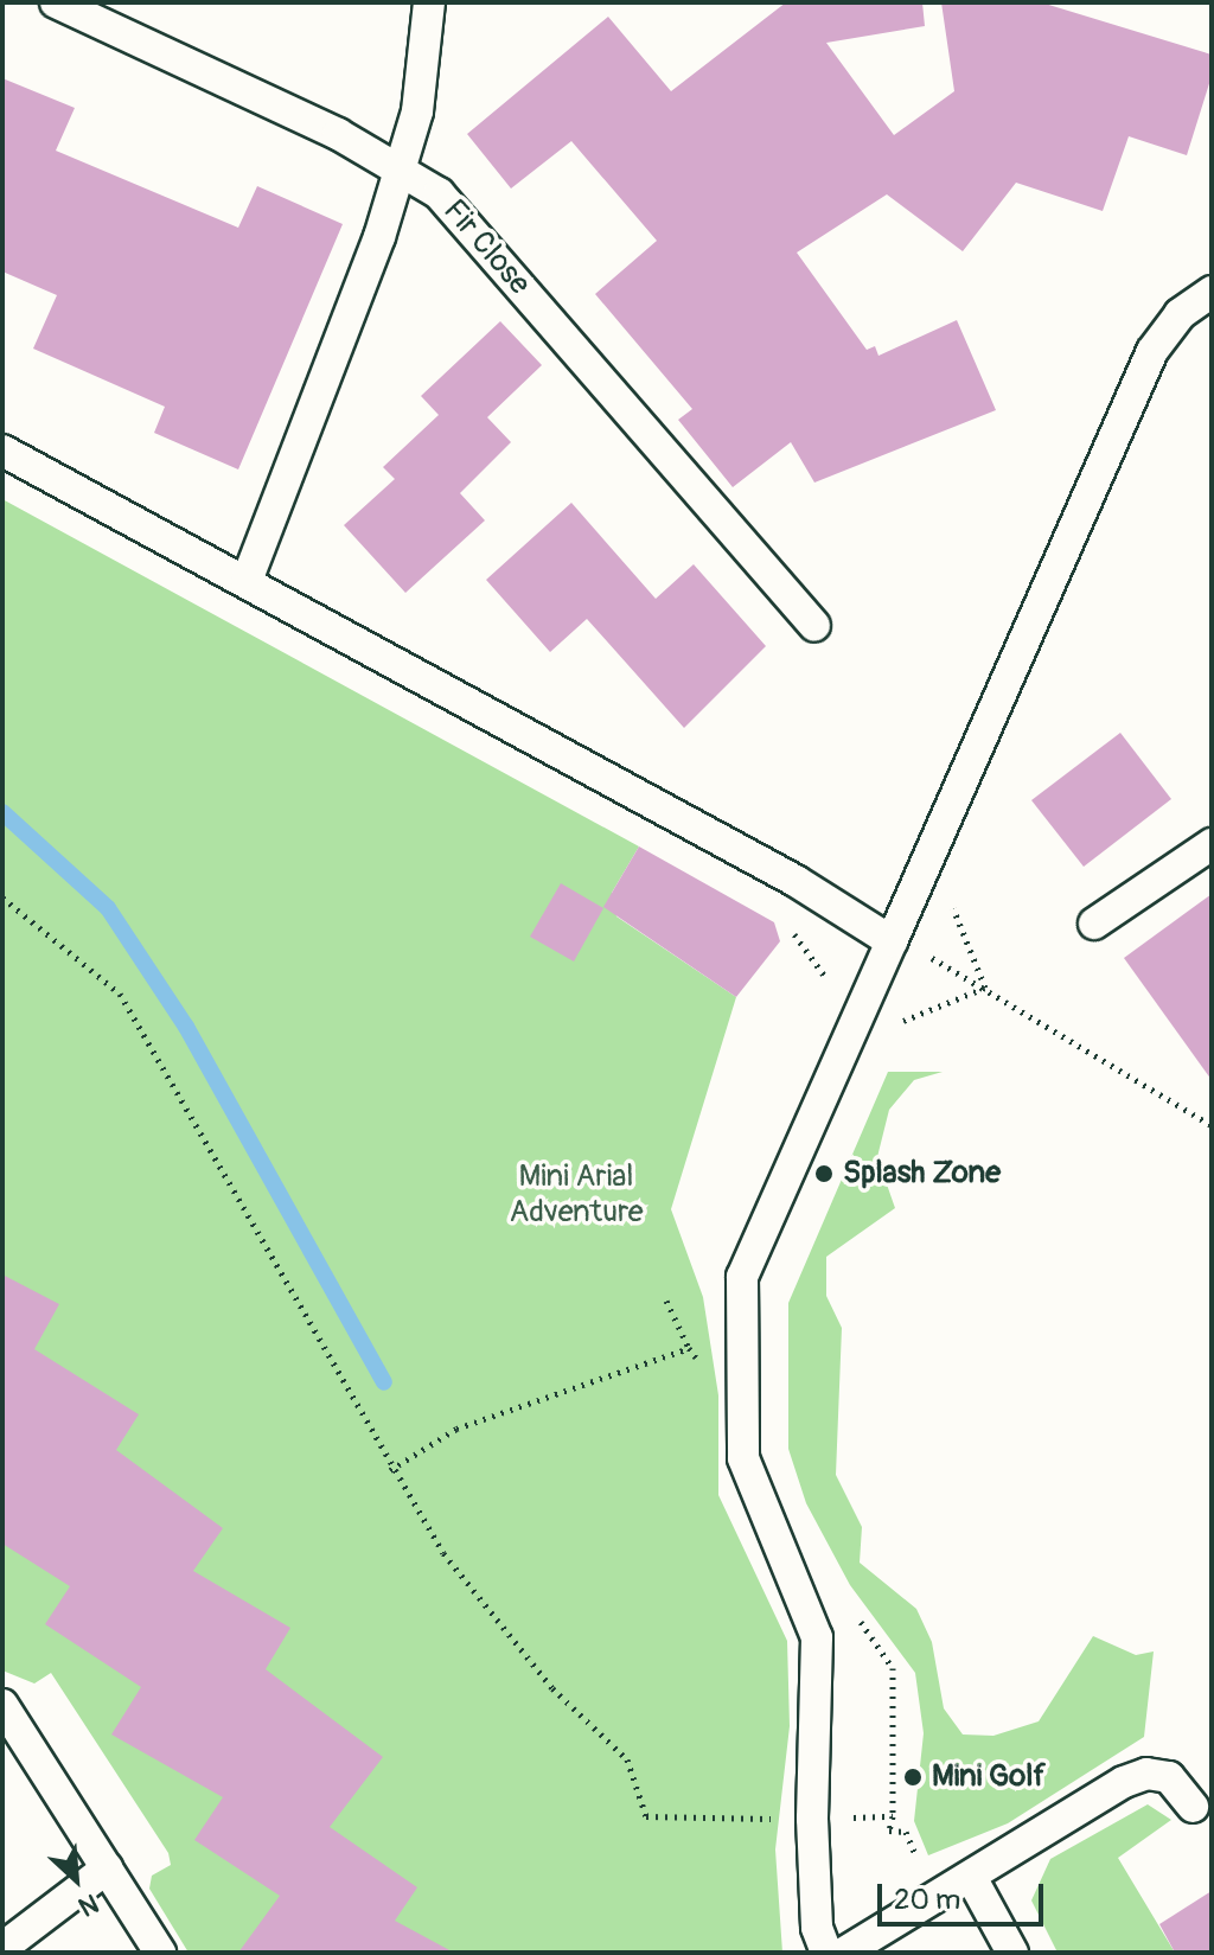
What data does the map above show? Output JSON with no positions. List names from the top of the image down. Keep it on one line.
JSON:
{"streets":{"lane":["Fir Close"]},"parks":["Mini Arial Adventure"],"places":["Splash Zone","Mini Golf"],"scale_bar":"20 m","north":"bottom right"}
